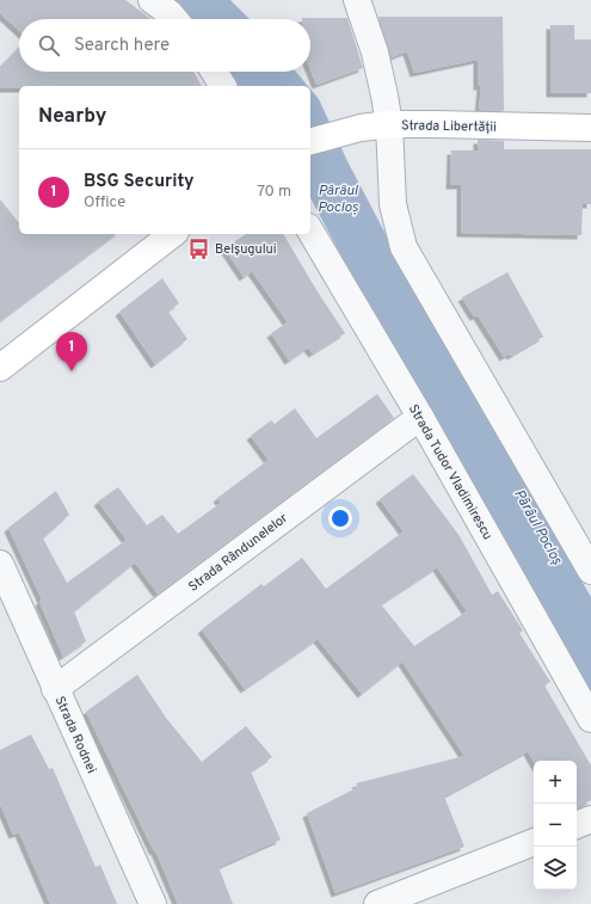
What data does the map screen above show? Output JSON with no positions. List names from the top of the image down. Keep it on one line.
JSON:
{"streets":{"main road":["Strada Libertății"],"street":["Strada Tudor Vladimirescu","Strada Rândunelelor","Strada Rodnei"]},"crossings":[["Strada Tudor Vladimirescu","Strada Rândunelelor"],["Strada Rândunelelor","Strada Rodnei"]],"water":["Pârâul Pocloș"],"places":{"bus stop":["Belșugului"]},"page":{"search":"Search here","heading":"Nearby","list":[{"mark":"1","name":"BSG Security","note":"Office","value":"70 m"}],"pins":"1","map_buttons":["+","−"]}}
